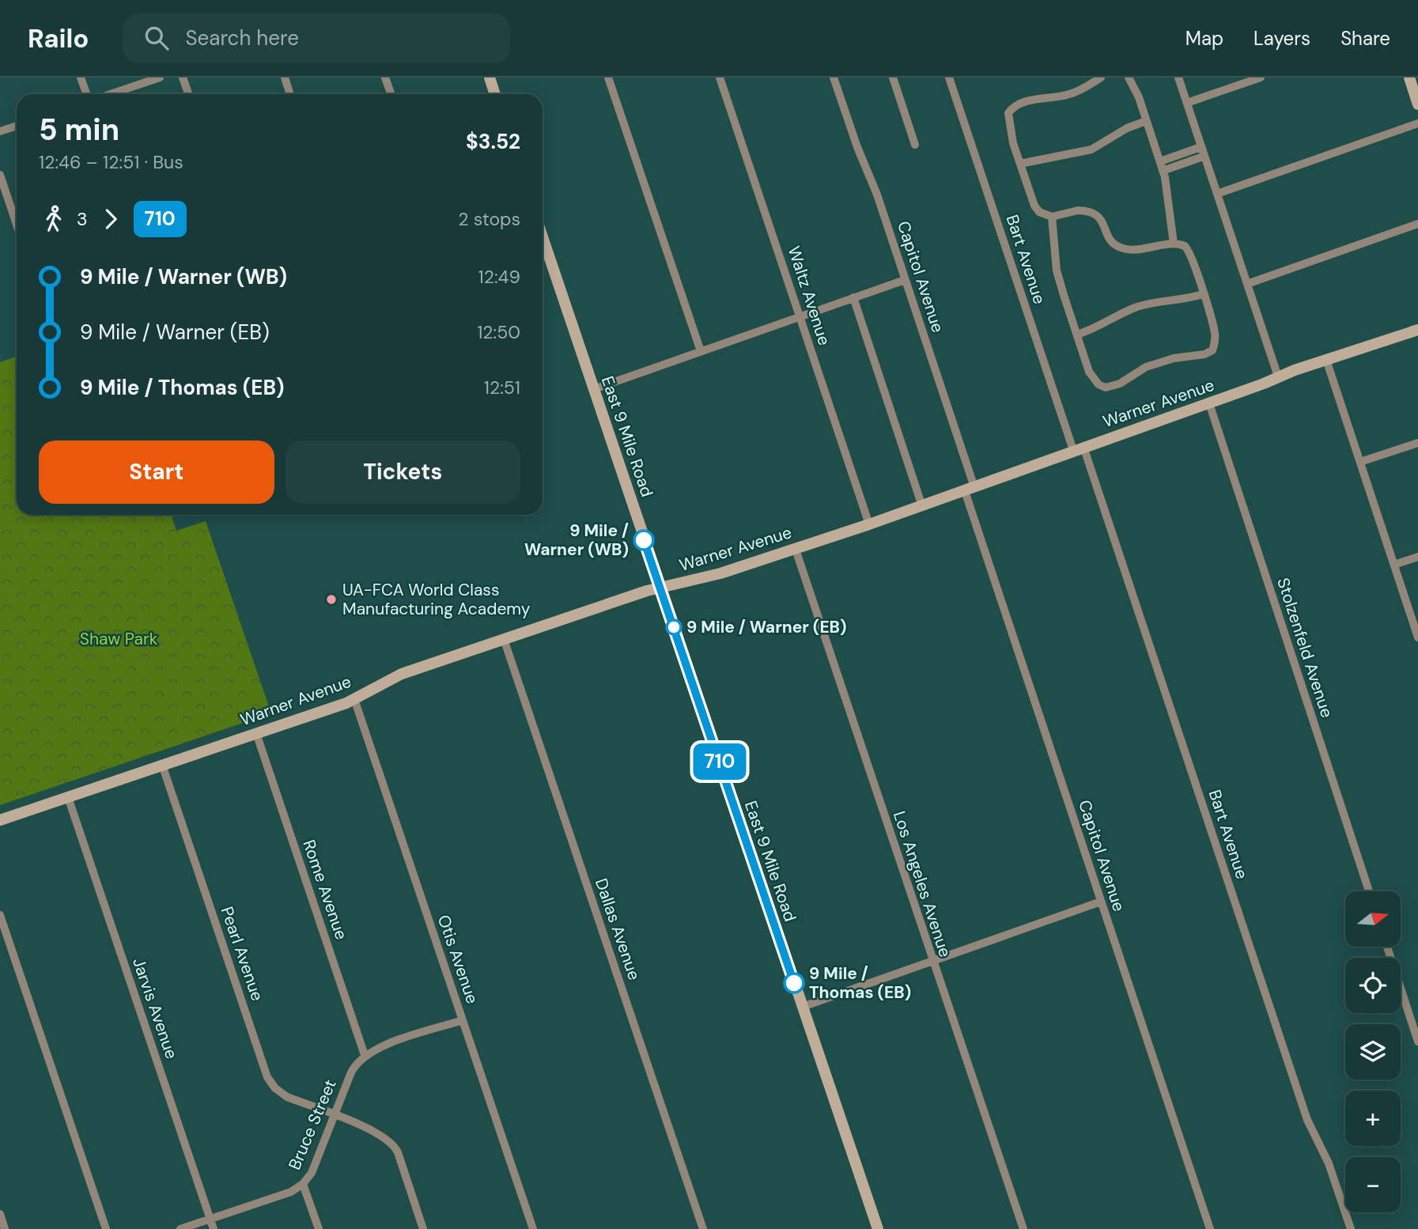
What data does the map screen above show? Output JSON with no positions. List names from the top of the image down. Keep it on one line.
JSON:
{"streets":{"street":["Bart Avenue","Capitol Avenue","Waltz Avenue","Warner Avenue","East 9 Mile Road","Stolzenfeld Avenue","Los Angeles Avenue","Rome Avenue","Dallas Avenue","Pearl Avenue","Otis Avenue","Jarvis Avenue","Bruce Street"]},"crossings":[["Bart Avenue","Warner Avenue"],["Capitol Avenue","Warner Avenue"],["Waltz Avenue","Warner Avenue"],["Warner Avenue","East 9 Mile Road"],["Warner Avenue","Stolzenfeld Avenue"],["Warner Avenue","Los Angeles Avenue"],["Warner Avenue","Rome Avenue"],["Warner Avenue","Dallas Avenue"],["Warner Avenue","Pearl Avenue"],["Warner Avenue","Otis Avenue"],["Warner Avenue","Jarvis Avenue"],["Rome Avenue","Bruce Street"],["Pearl Avenue","Bruce Street"],["Jarvis Avenue","Bruce Street"]],"parks":["Shaw Park"],"places":["9 Mile / Warner (WB)","UA-FCA World Class Manufacturing Academy","9 Mile / Warner (EB)","9 Mile / Thomas (EB)"],"lines":["bus line 710"],"north":"right","page":{"header":"Railo","search":"Search here","nav":["Map","Layers","Share"],"on_map":"710","heading":["5 min","12:46 – 12:51 · Bus","$3.52"],"legs":["3","710","2 stops"],"list":[{"name":"9 Mile / Warner (WB)","value":"12:49"},{"name":"9 Mile / Warner (EB)","value":"12:50"},{"name":"9 Mile / Thomas (EB)","value":"12:51"}],"buttons":["Start","Tickets"],"map_buttons":["+","−"]}}
